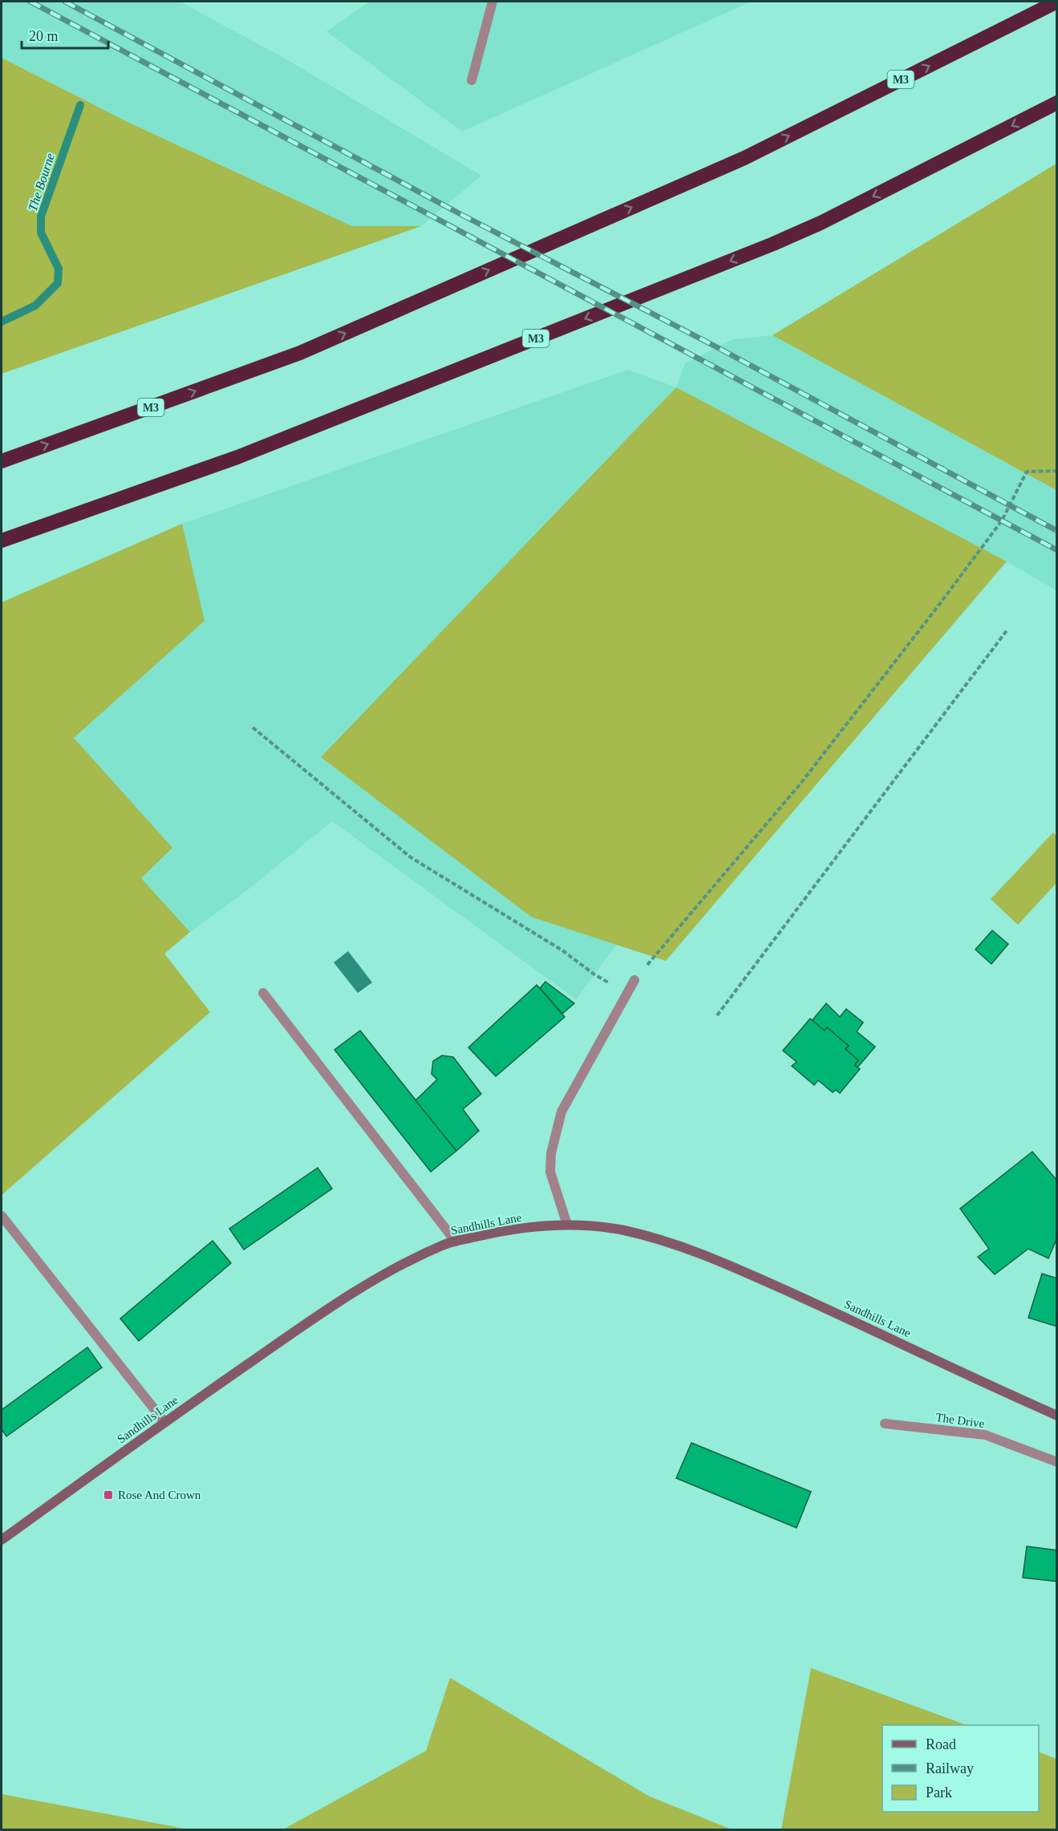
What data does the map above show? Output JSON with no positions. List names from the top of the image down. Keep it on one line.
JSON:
{"streets":{"highway":["M3"],"main road":["Sandhills Lane"],"street":["The Drive"]},"water":["The Bourne"],"places":{"transit":["Rose And Crown"]},"legend":["Road","Railway","Park"],"scale_bar":"20 m"}
